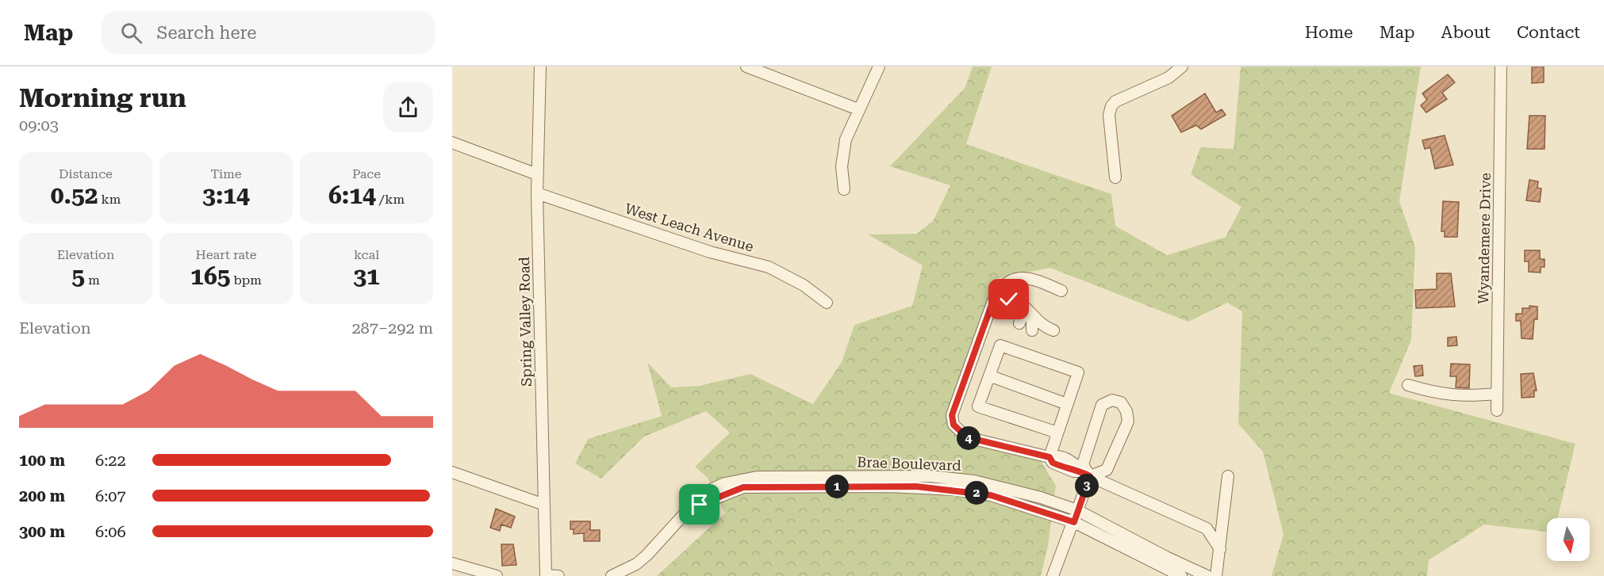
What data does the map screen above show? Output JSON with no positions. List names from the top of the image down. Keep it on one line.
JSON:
{"streets":{"street":["West Leach Avenue","Wyandemere Drive","Spring Valley Road","Brae Boulevard"]},"crossings":[["West Leach Avenue","Spring Valley Road"]],"north":"bottom","page":{"header":"Map","search":"Search here","nav":["Home","Map","About","Contact"],"heading":["Morning run","09:03"],"stats":[["Distance","0.52 km"],["Time","3:14"],["Pace","6:14 /km"],["Elevation","5 m"],["Heart rate","165 bpm"],["kcal","31"]],"chart":["Elevation","287–292 m"],"pins":["4","3","1","2"],"list":[{"name":"100 m","note":"6:22"},{"name":"200 m","note":"6:07"},{"name":"300 m","note":"6:06"}]}}
